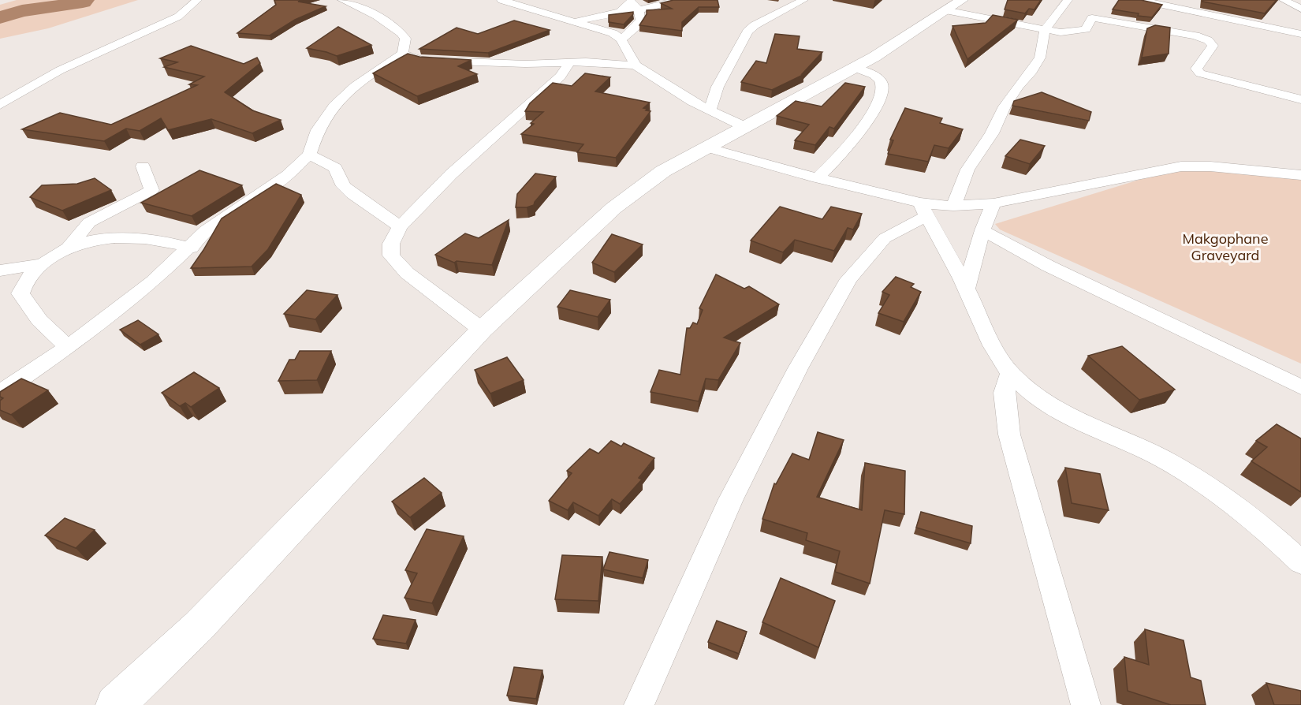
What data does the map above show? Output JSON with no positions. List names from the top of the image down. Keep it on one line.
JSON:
{"parks":["Makgophane Graveyard"]}
